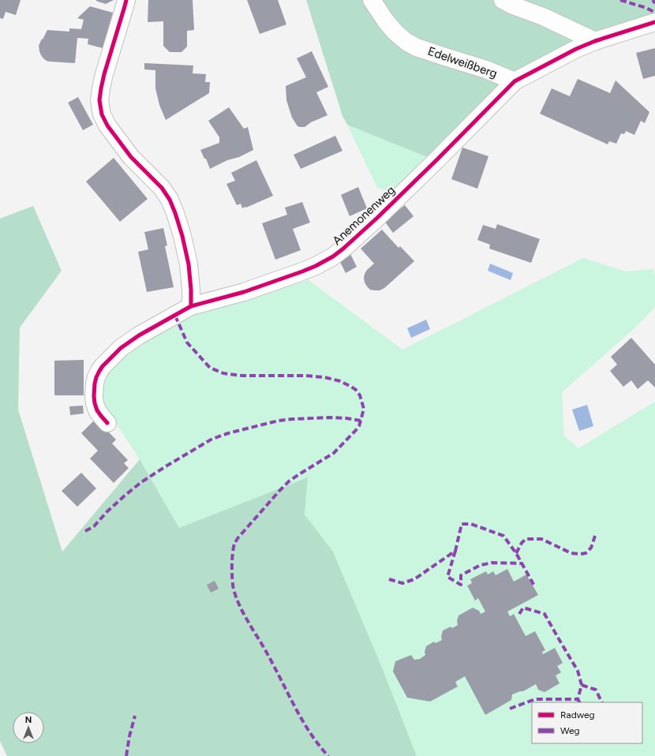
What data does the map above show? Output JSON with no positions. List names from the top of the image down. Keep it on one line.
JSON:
{"streets":{"street":["Edelweißberg","Anemonenweg"]},"crossings":[["Edelweißberg","Anemonenweg"]],"legend":["Radweg","Weg"],"north":"top"}
